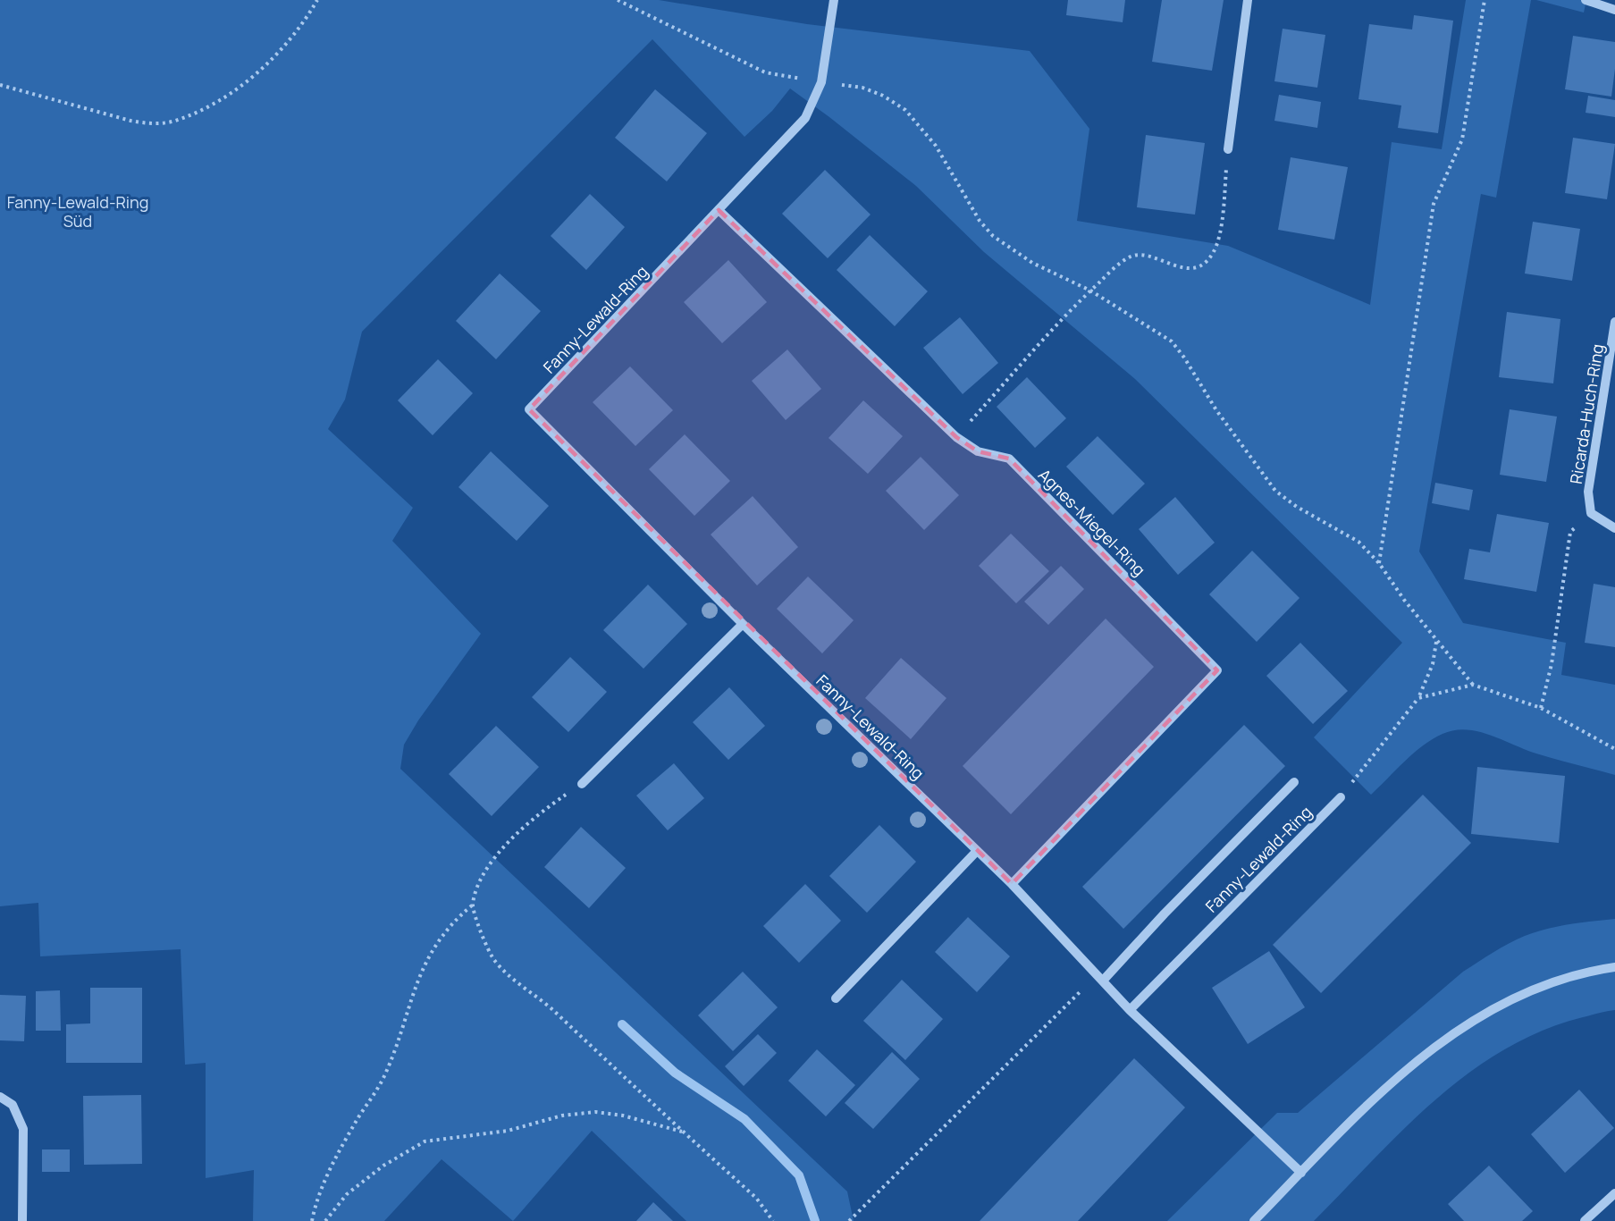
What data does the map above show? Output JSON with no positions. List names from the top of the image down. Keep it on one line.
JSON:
{"streets":{"street":["Fanny-Lewald-Ring","Ricarda-Huch-Ring","Agnes-Miegel-Ring"]},"crossings":[["Fanny-Lewald-Ring","Agnes-Miegel-Ring"]],"parks":["Fanny-Lewald-Ring Süd"]}
